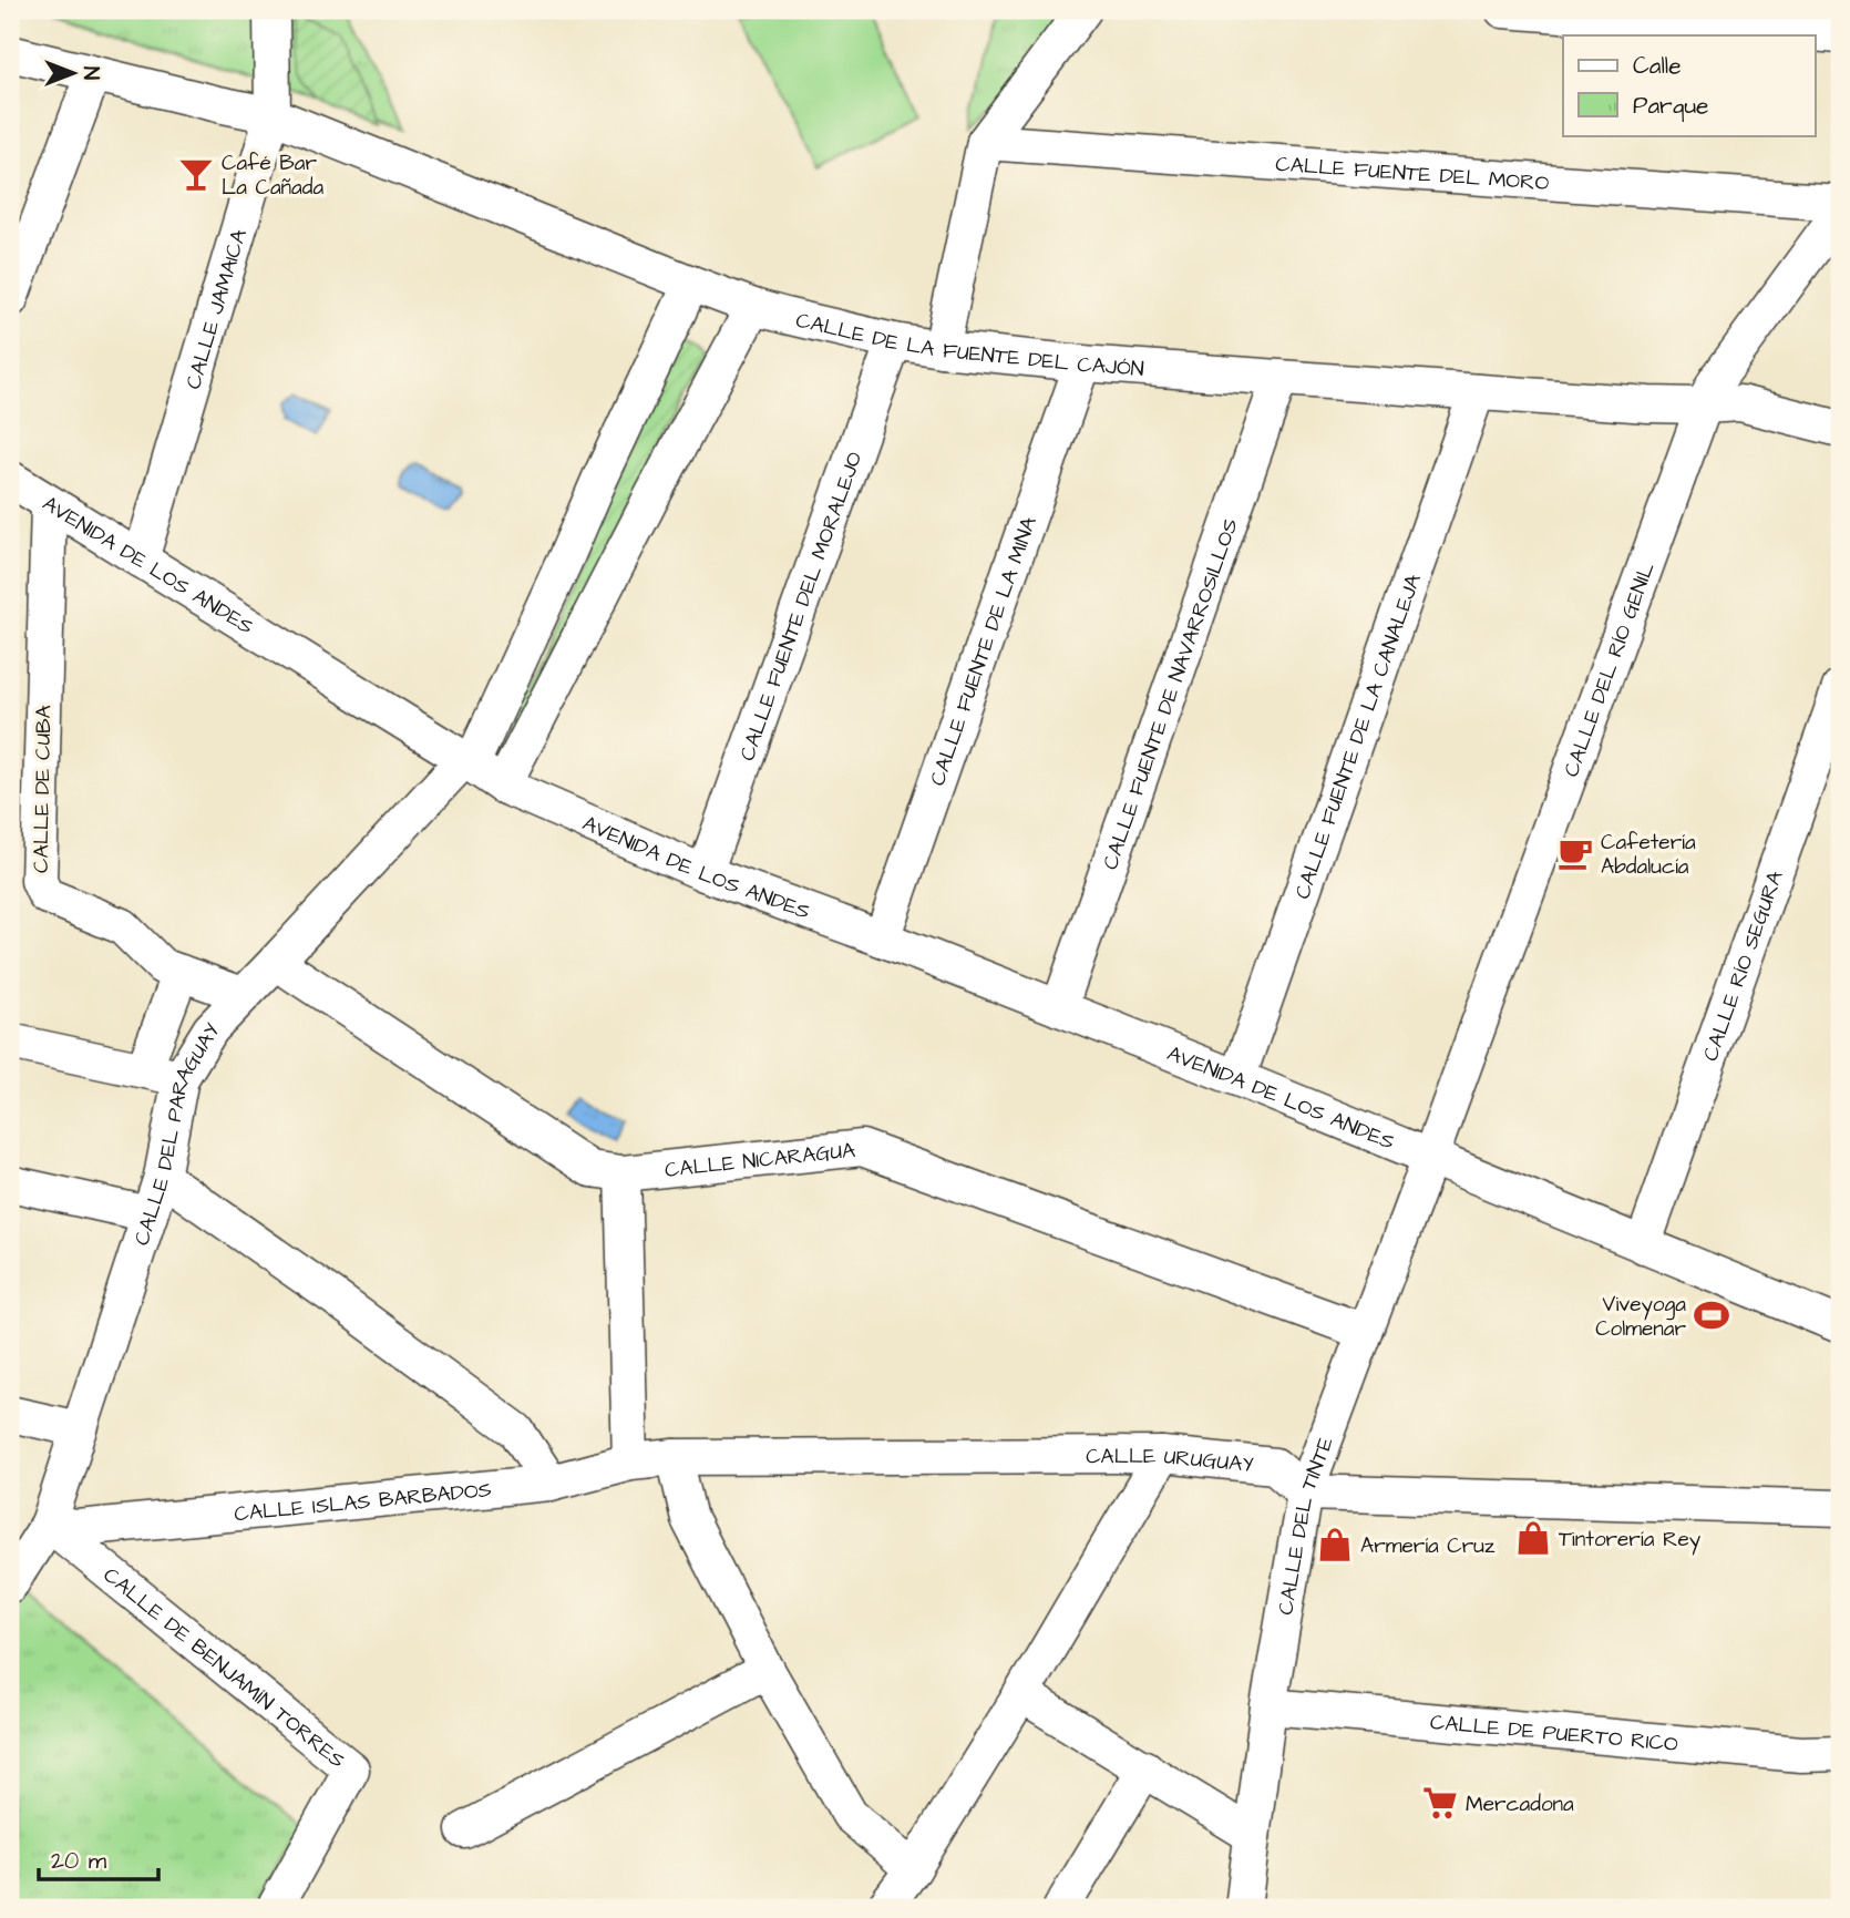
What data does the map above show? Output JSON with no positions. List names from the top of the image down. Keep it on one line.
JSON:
{"streets":{"street":["CALLE FUENTE DEL MORO","CALLE JAMAICA","CALLE DE LA FUENTE DEL CAJÓN","AVENIDA DE LOS ANDES","CALLE FUENTE DEL MORALEJO","CALLE FUENTE DE LA MINA","CALLE DEL RÍO GENIL","CALLE FUENTE DE NAVARROSILLOS","CALLE FUENTE DE LA CANALEJA","CALLE DE CUBA","CALLE RÍO SEGURA","CALLE DEL PARAGUAY","CALLE NICARAGUA","CALLE URUGUAY","CALLE ISLAS BARBADOS","CALLE DEL TINTE","CALLE DE BENJAMÍN TORRES","CALLE DE PUERTO RICO"]},"crossings":[["CALLE JAMAICA","CALLE DE LA FUENTE DEL CAJÓN"],["CALLE JAMAICA","AVENIDA DE LOS ANDES"],["CALLE DE LA FUENTE DEL CAJÓN","CALLE FUENTE DEL MORALEJO"],["CALLE DE LA FUENTE DEL CAJÓN","CALLE FUENTE DE LA MINA"],["CALLE DE LA FUENTE DEL CAJÓN","CALLE DEL RÍO GENIL"],["CALLE DE LA FUENTE DEL CAJÓN","CALLE FUENTE DE NAVARROSILLOS"],["CALLE DE LA FUENTE DEL CAJÓN","CALLE FUENTE DE LA CANALEJA"],["CALLE DE LA FUENTE DEL CAJÓN","CALLE DEL PARAGUAY"],["AVENIDA DE LOS ANDES","CALLE FUENTE DEL MORALEJO"],["AVENIDA DE LOS ANDES","CALLE FUENTE DE LA MINA"],["AVENIDA DE LOS ANDES","CALLE DEL RÍO GENIL"],["AVENIDA DE LOS ANDES","CALLE FUENTE DE NAVARROSILLOS"],["AVENIDA DE LOS ANDES","CALLE FUENTE DE LA CANALEJA"],["AVENIDA DE LOS ANDES","CALLE DE CUBA"],["AVENIDA DE LOS ANDES","CALLE RÍO SEGURA"],["AVENIDA DE LOS ANDES","CALLE DEL PARAGUAY"],["AVENIDA DE LOS ANDES","CALLE DEL TINTE"],["CALLE DEL RÍO GENIL","CALLE DEL TINTE"],["CALLE DE CUBA","CALLE DEL PARAGUAY"],["CALLE DEL PARAGUAY","CALLE NICARAGUA"],["CALLE DEL PARAGUAY","CALLE ISLAS BARBADOS"],["CALLE DEL PARAGUAY","CALLE DE BENJAMÍN TORRES"],["CALLE NICARAGUA","CALLE DEL TINTE"],["CALLE URUGUAY","CALLE ISLAS BARBADOS"],["CALLE URUGUAY","CALLE DEL TINTE"],["CALLE ISLAS BARBADOS","CALLE DE BENJAMÍN TORRES"],["CALLE DEL TINTE","CALLE DE PUERTO RICO"]],"places":{"bar":["Café Bar La Cañada"],"cafe":["Cafetería Abdalucía"],"sports":["Viveyoga Colmenar"],"shop":["Tintorería Rey","Armería Cruz"],"supermarket":["Mercadona"]},"legend":["Calle","Parque"],"scale_bar":"20 m","north":"right"}
